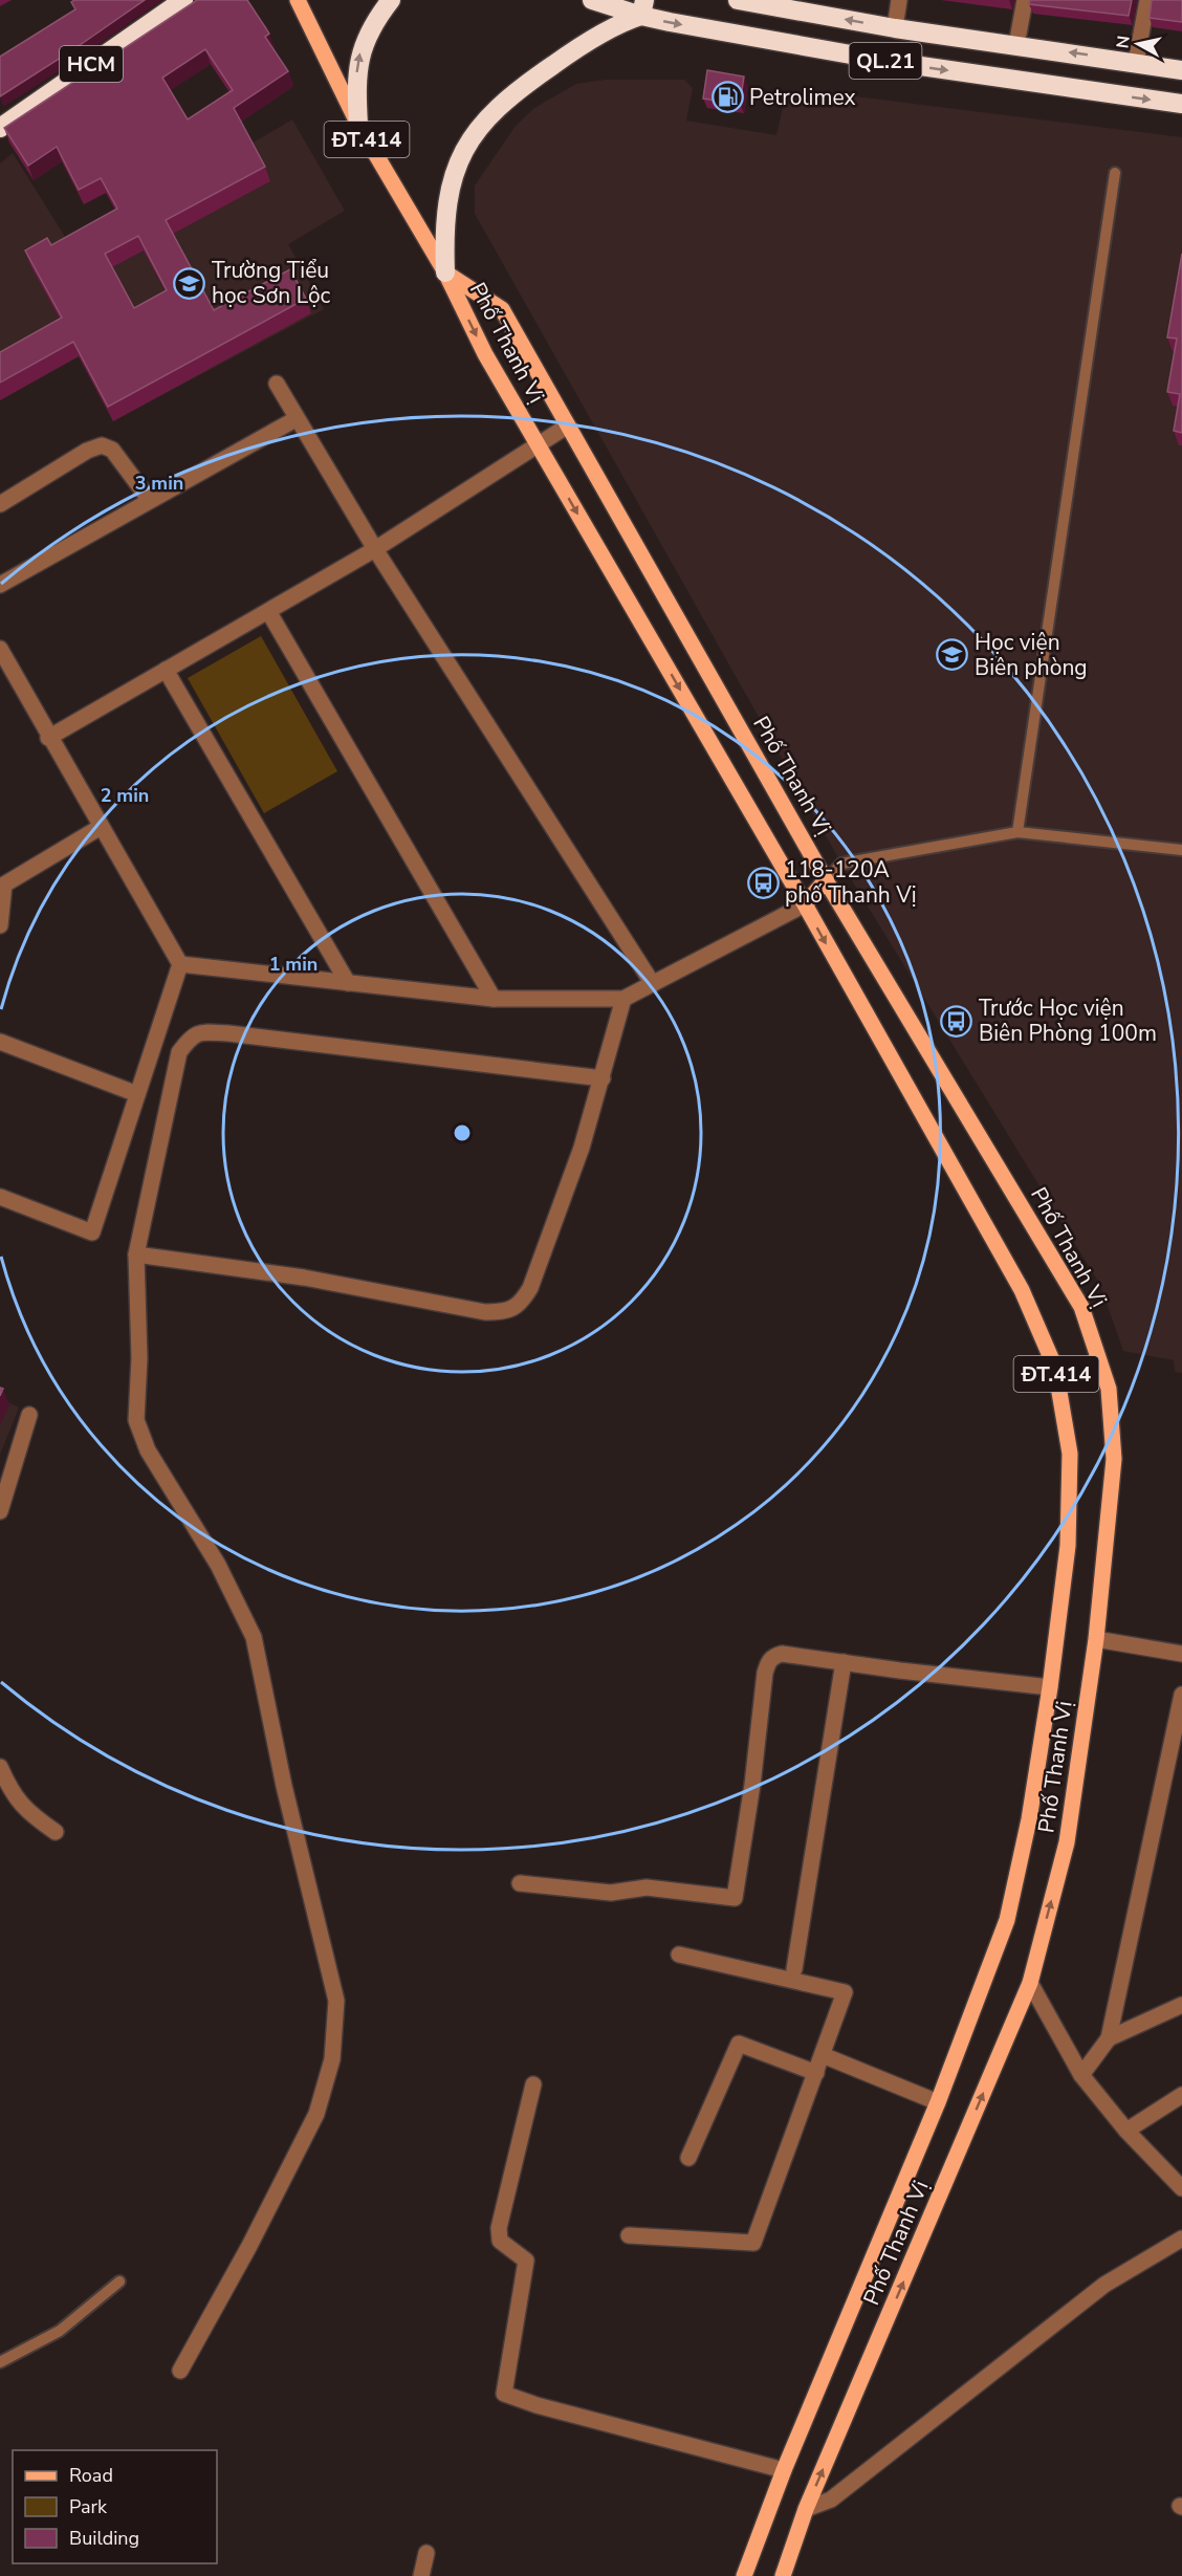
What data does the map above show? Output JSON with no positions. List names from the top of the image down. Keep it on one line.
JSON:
{"streets":{"highway":["QL.21","HCM"],"main road":["ĐT.414","Phố Thanh Vị"]},"places":{"fuel station":["Petrolimex"],"school or university":["Trường Tiểu học Sơn Lộc","Học viện Biên phòng"],"bus stop":["118-120A phố Thanh Vị","Trước Học viện Biên Phòng 100m"]},"legend":["Road","Park","Building"],"north":"left","rings":["3 min","2 min","1 min"]}
